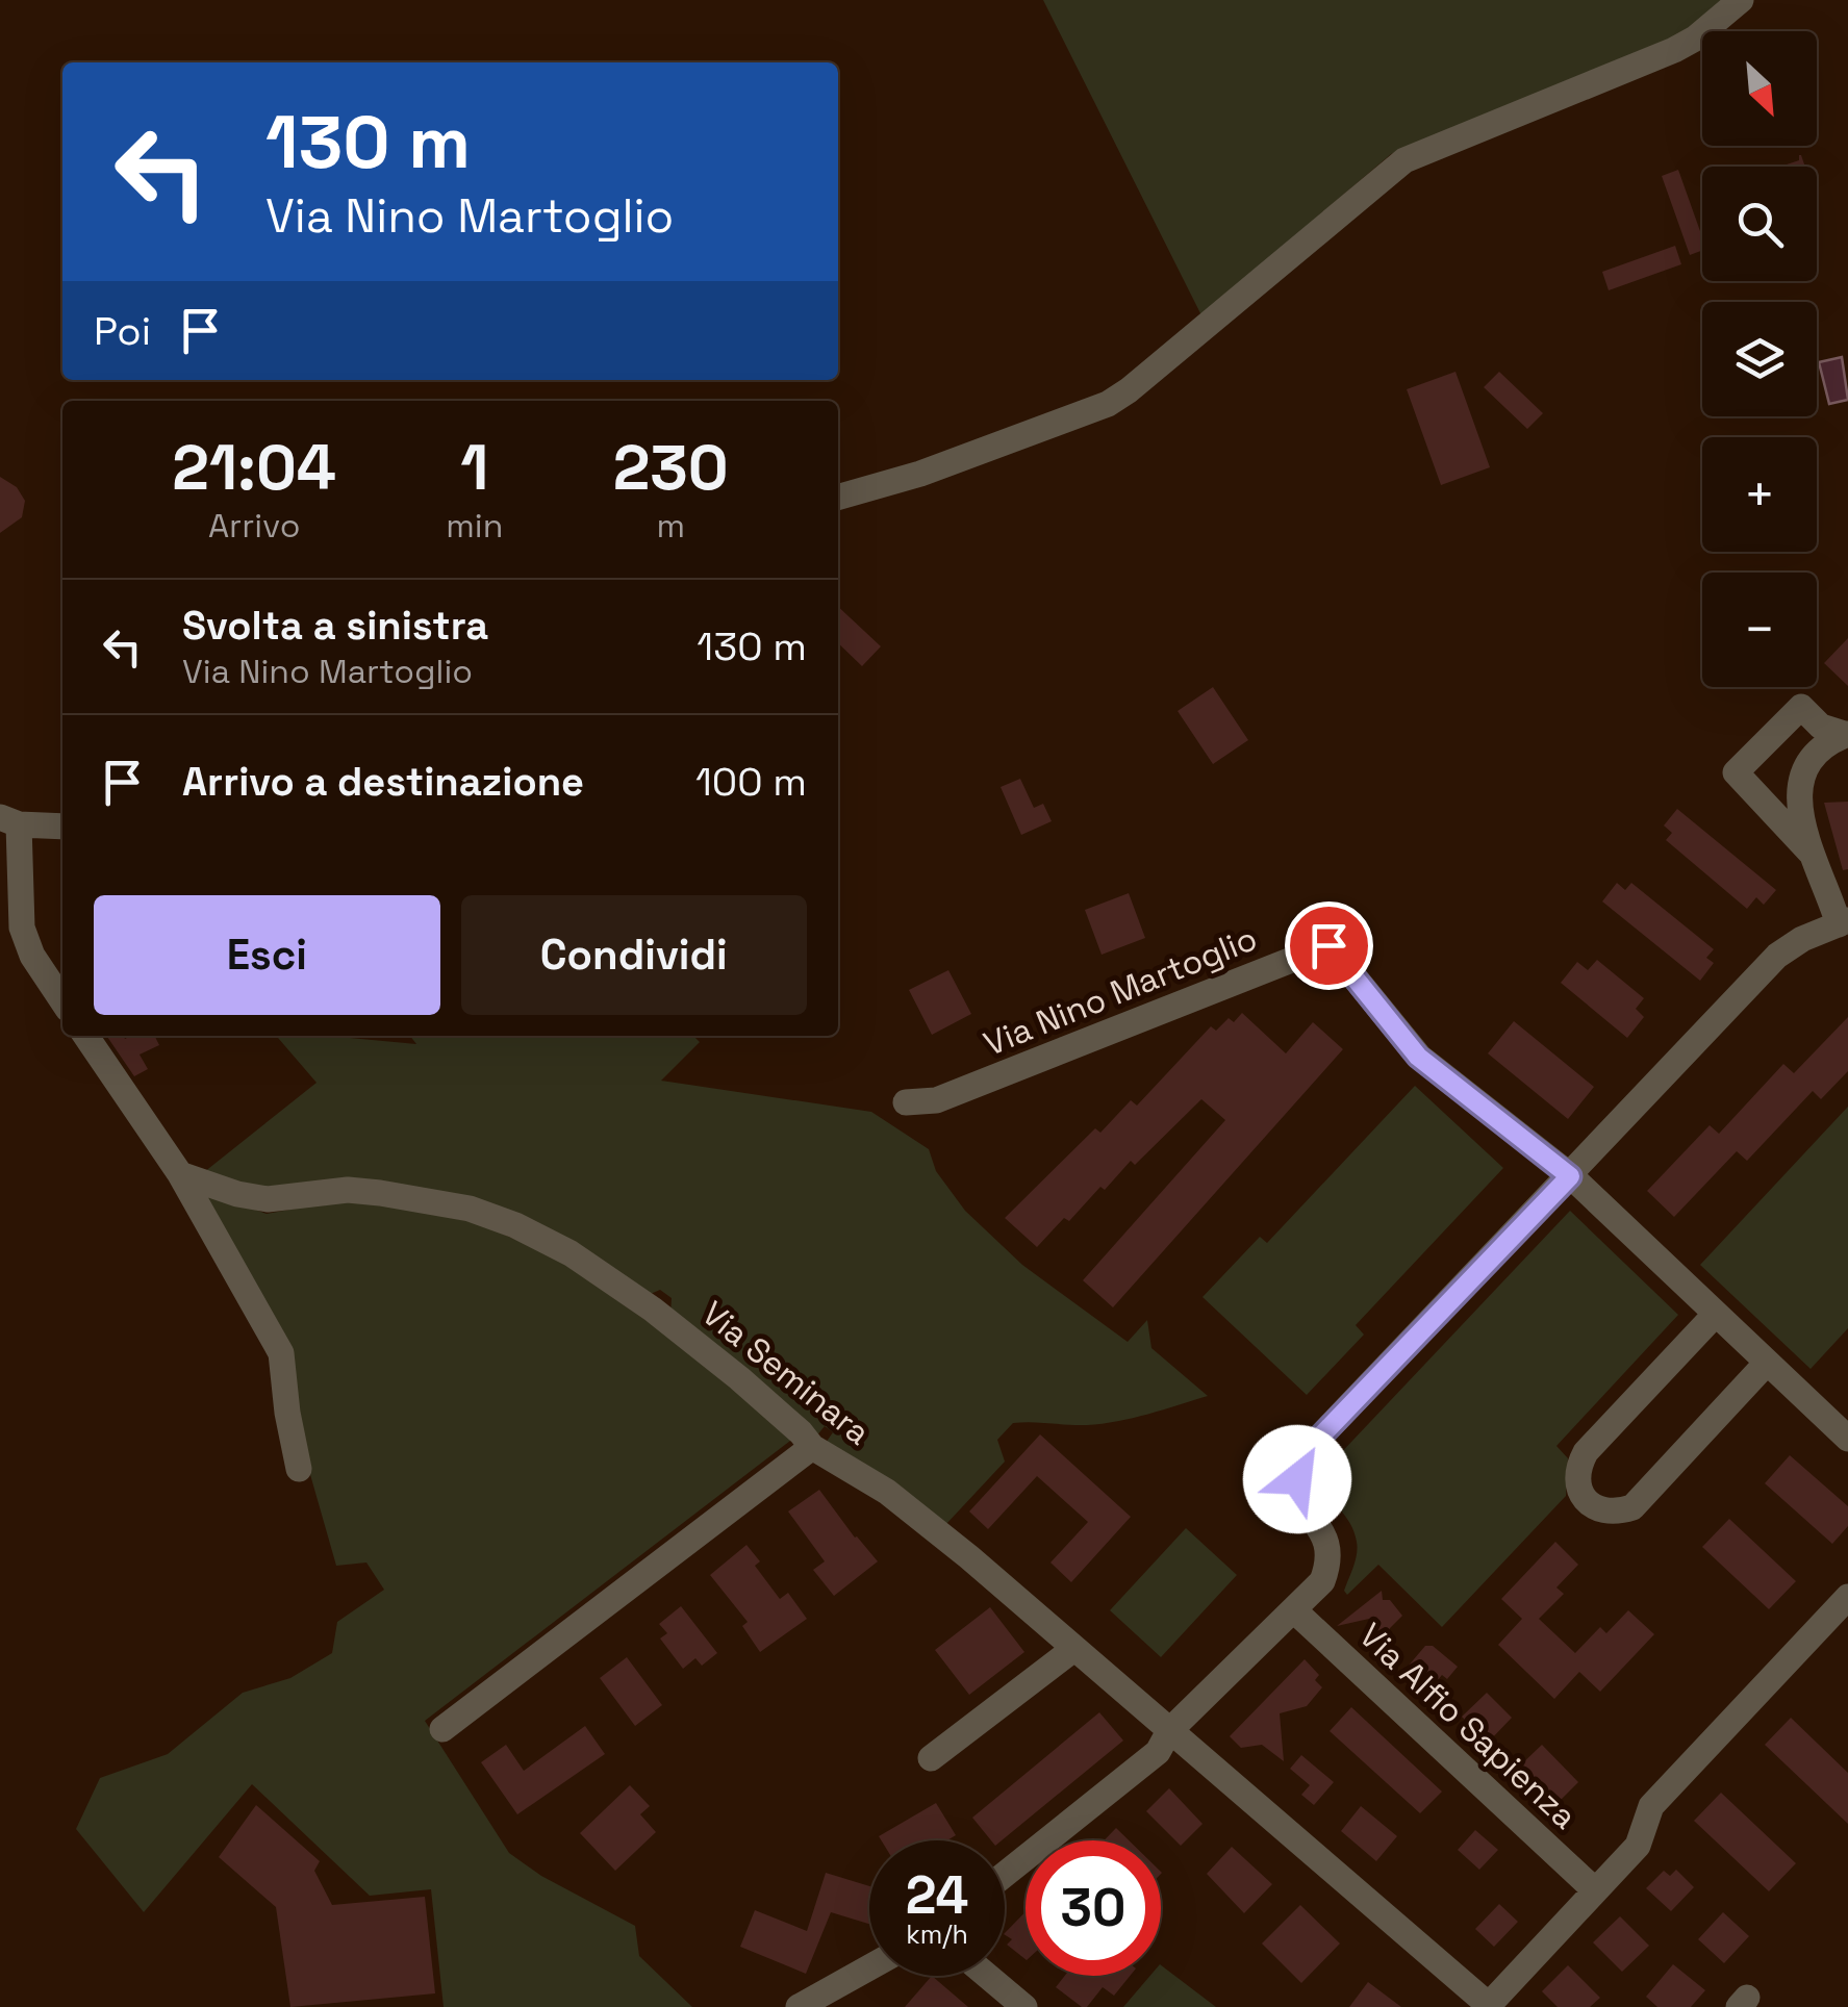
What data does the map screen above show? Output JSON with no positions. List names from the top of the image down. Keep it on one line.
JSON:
{"streets":{"street":["Via Nino Martoglio","Via Seminara","Via Alfio Sapienza"]},"north":"bottom right","page":{"map_buttons":["+","−"],"turn":["130 m","Via Nino Martoglio"],"then":"Poi","eta":["21:04","Arrivo","1","min","230","m"],"list":[{"name":"Svolta a sinistra","note":"Via Nino Martoglio","value":"130 m"},{"name":"Arrivo a destinazione","value":"100 m"}],"buttons":["Esci","Condividi"],"speed":"24 km/h","limit":"30"}}
